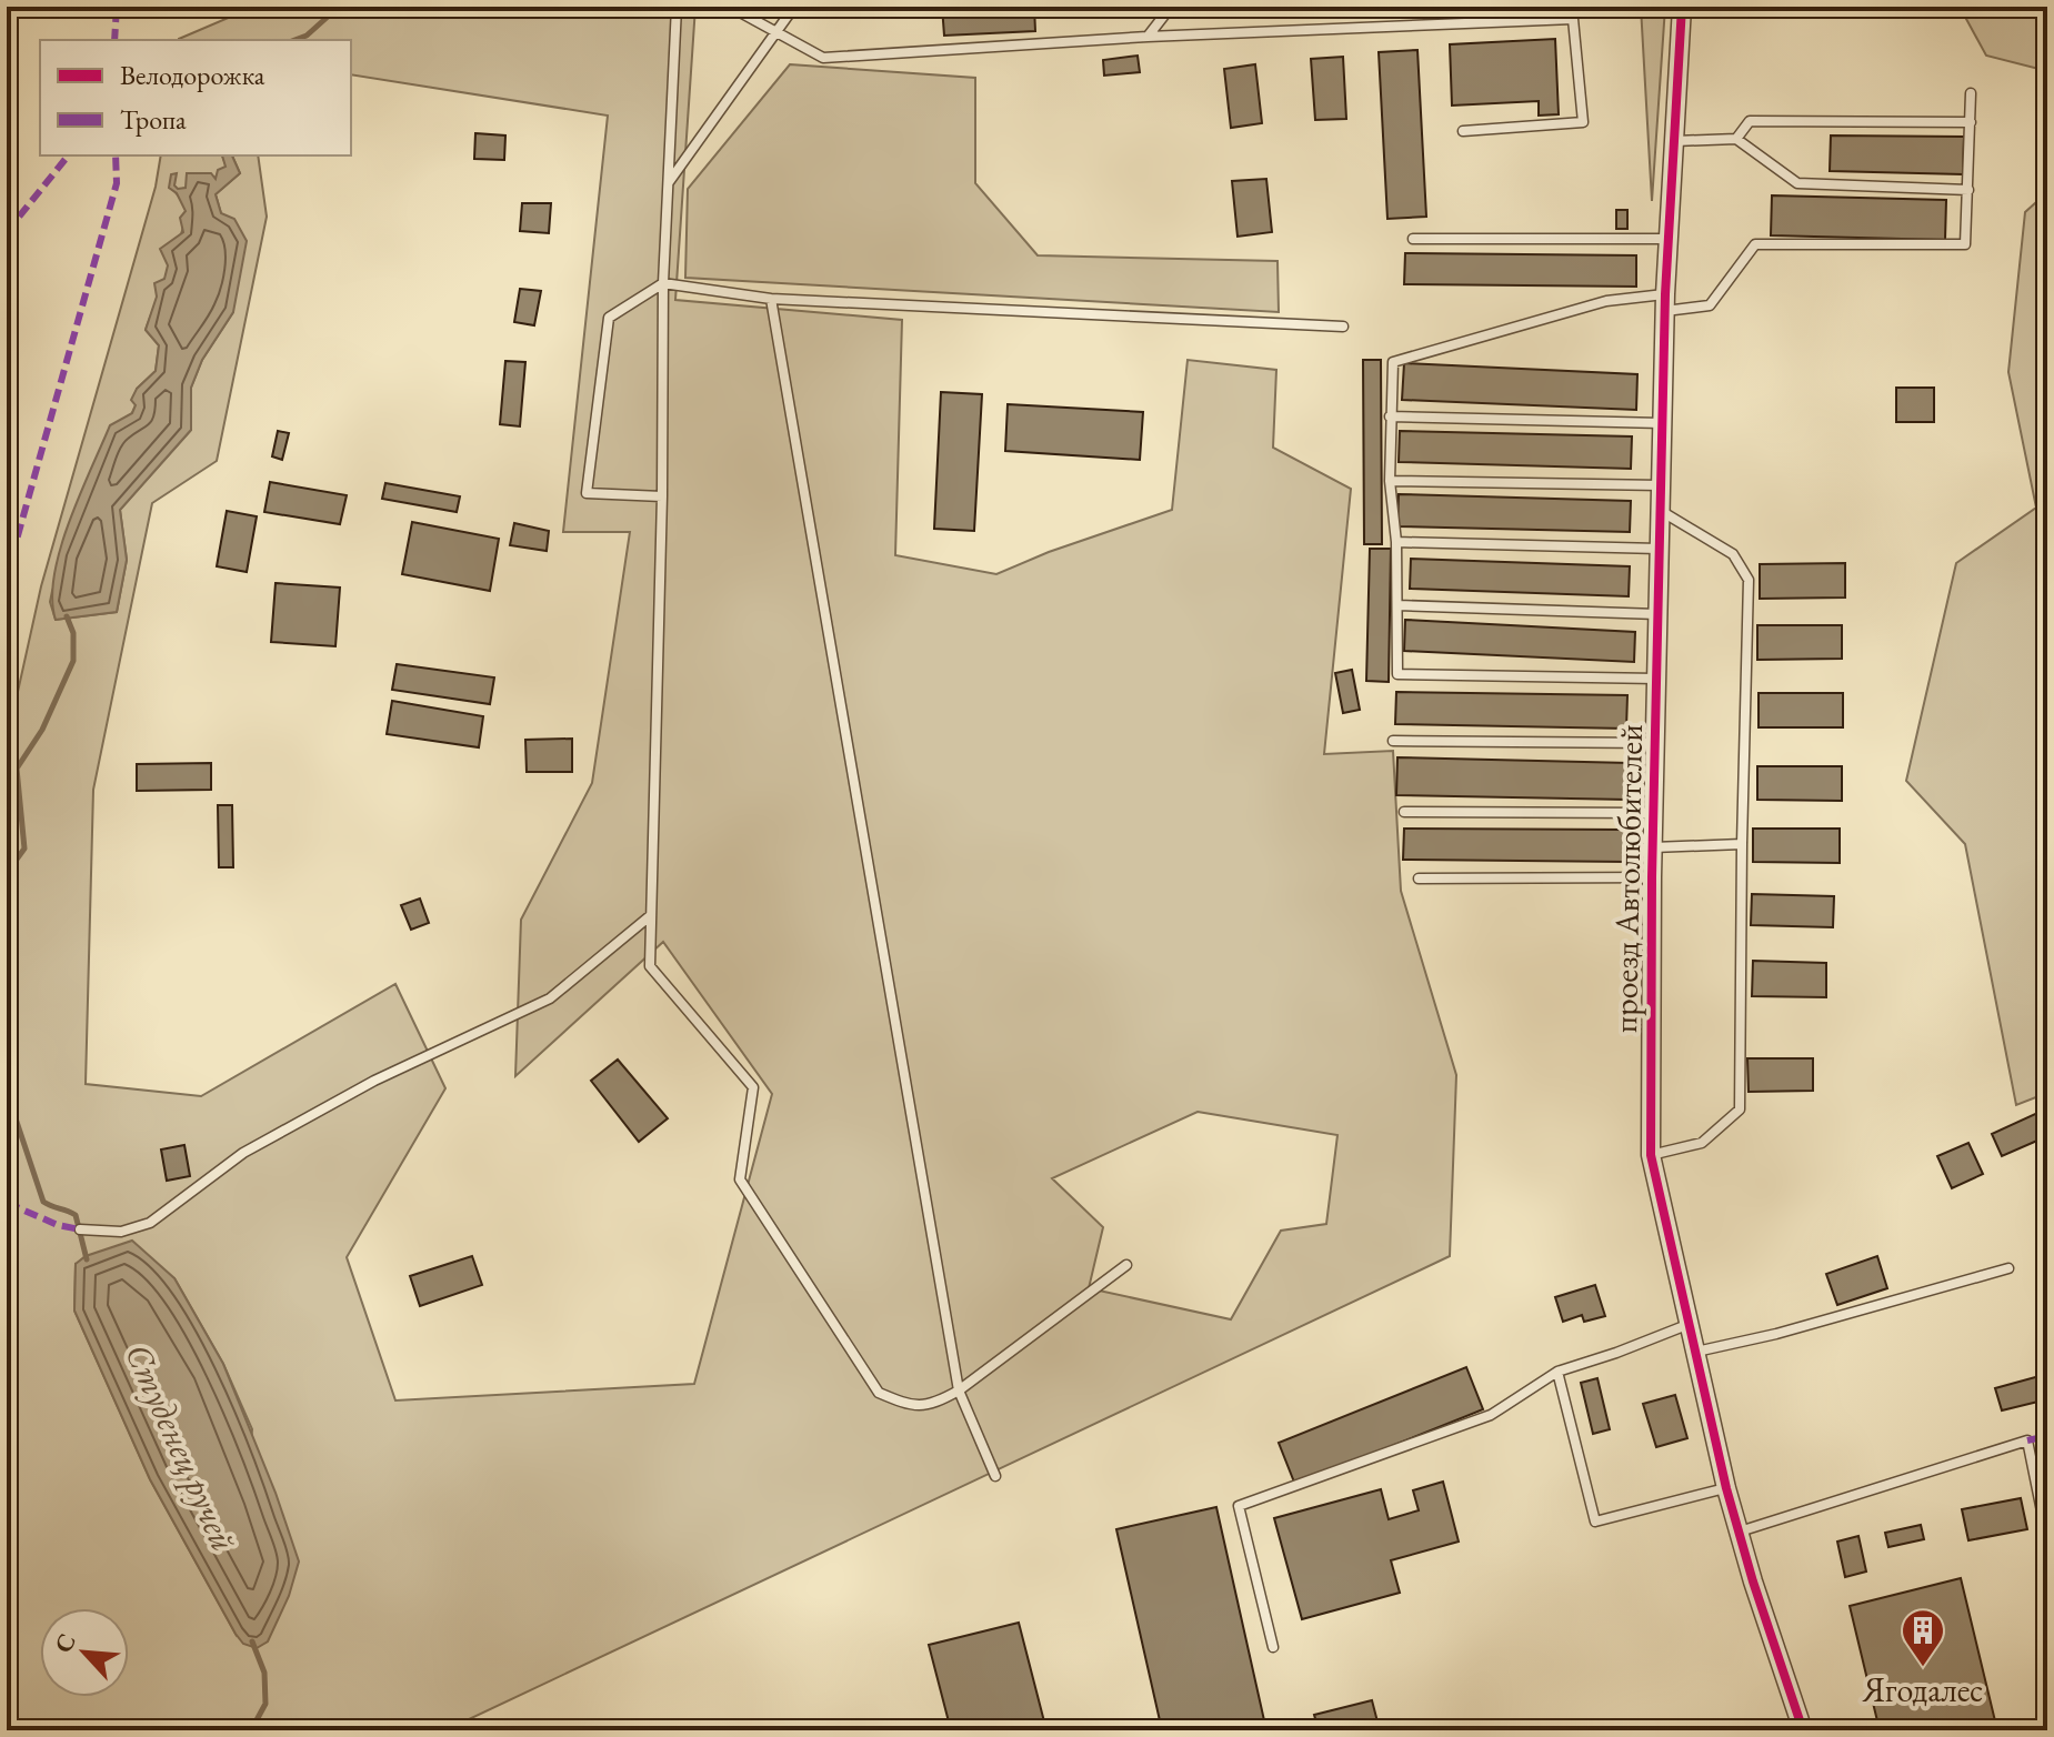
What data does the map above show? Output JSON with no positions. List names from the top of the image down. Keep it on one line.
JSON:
{"streets":{"street":["проезд Автолюбителей"]},"water":["Студенец ручей"],"places":{"building":["Ягодалес"]},"legend":["Велодорожка","Тропа"],"north":"top left"}
